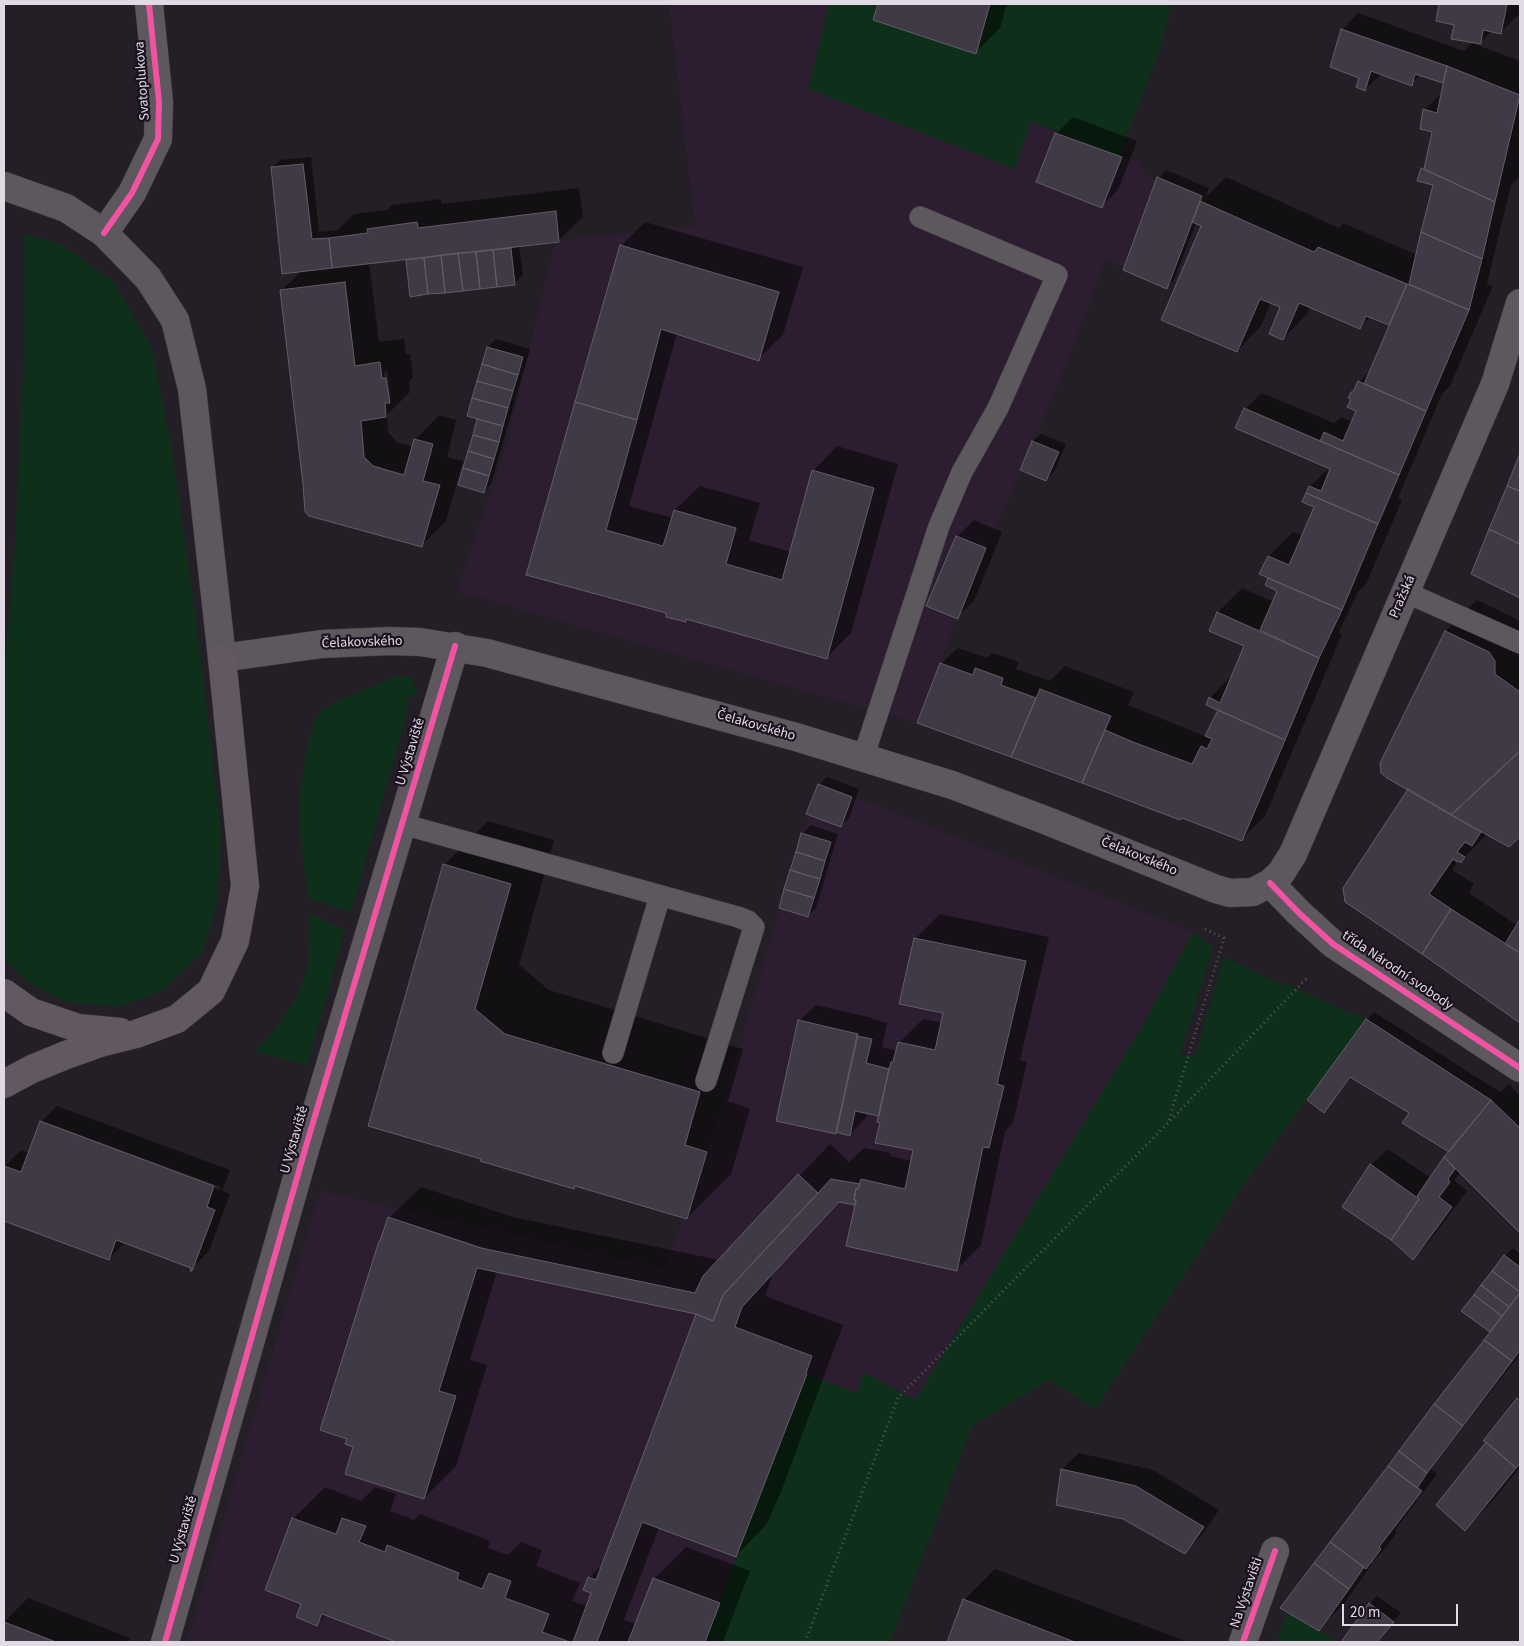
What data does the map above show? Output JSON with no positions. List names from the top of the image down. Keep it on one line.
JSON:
{"streets":{"main road":["Svatoplukova","Pražská","Čelakovského","U Výstaviště","třída Národní svobody","Na Výstavišti"]},"crossings":[["Pražská","Čelakovského"],["Pražská","třída Národní svobody"],["Čelakovského","U Výstaviště"],["Čelakovského","třída Národní svobody"]],"scale_bar":"20 m"}
